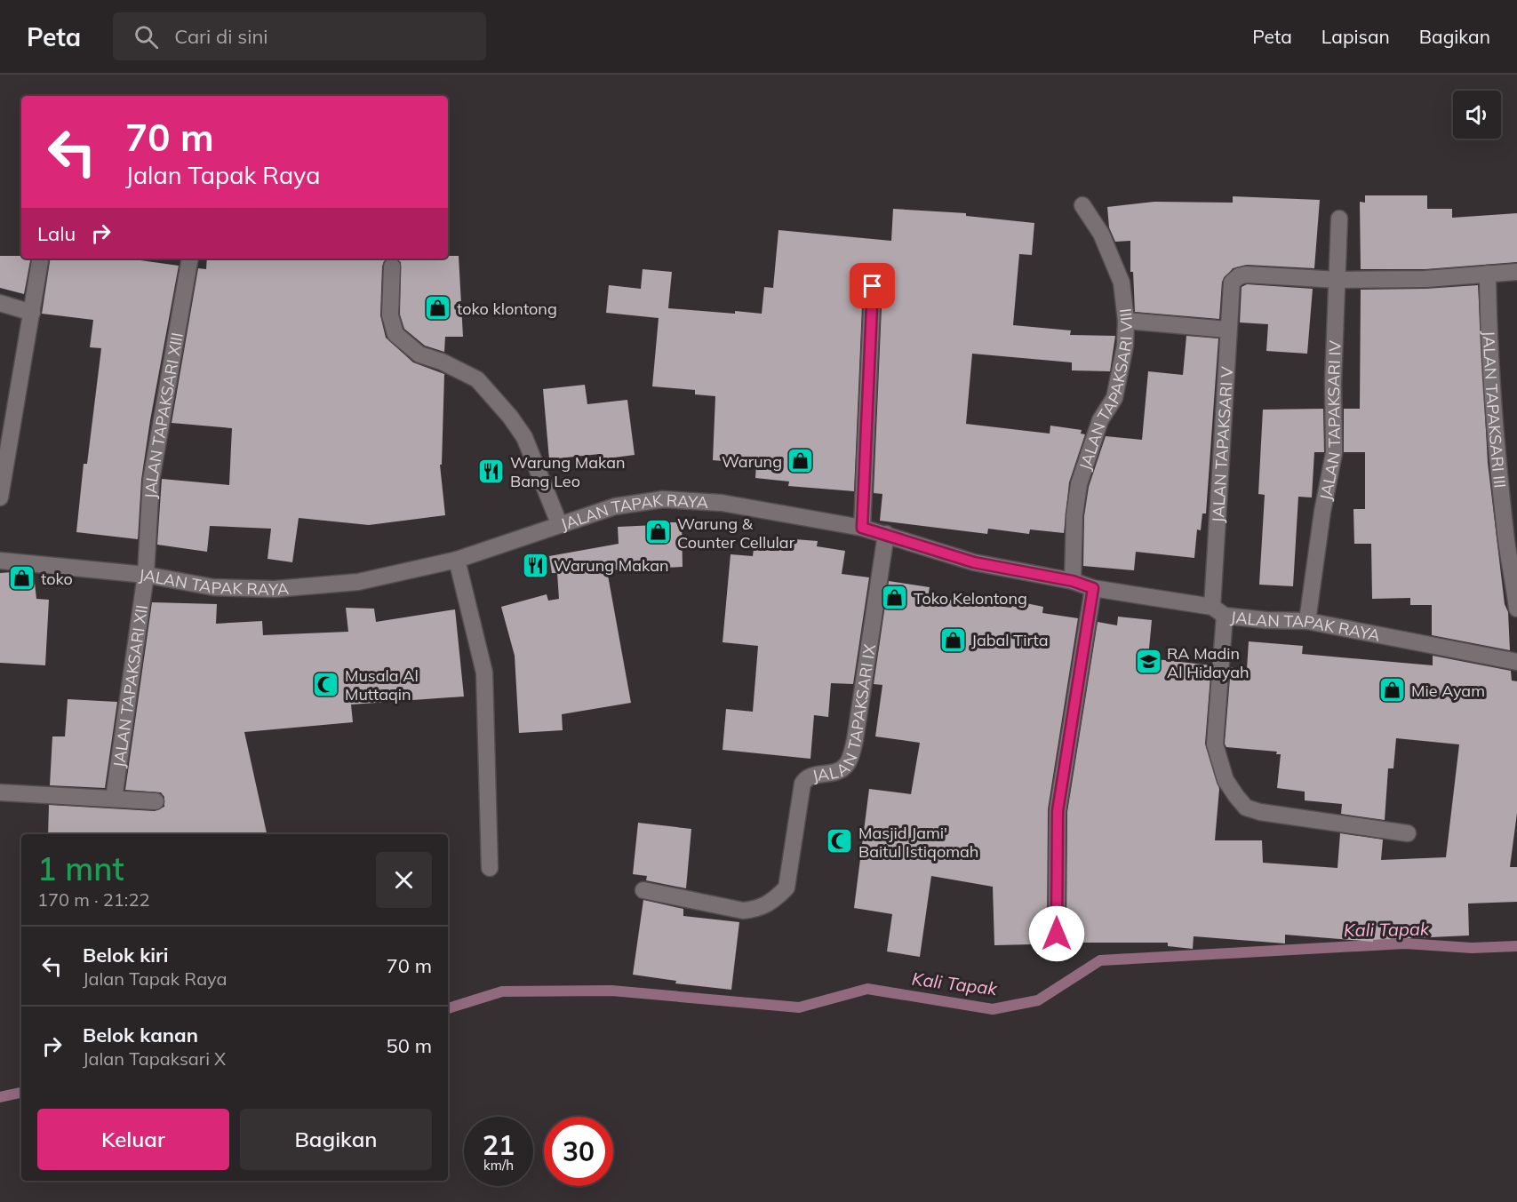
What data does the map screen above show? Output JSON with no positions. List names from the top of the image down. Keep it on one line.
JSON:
{"streets":{"street":["JALAN TAPAKSARI VIII","JALAN TAPAKSARI III","JALAN TAPAKSARI XIII","JALAN TAPAKSARI IV","JALAN TAPAKSARI V","JALAN TAPAK RAYA","JALAN TAPAKSARI XII","JALAN TAPAKSARI IX"]},"crossings":[["JALAN TAPAKSARI VIII","JALAN TAPAK RAYA"],["JALAN TAPAKSARI XIII","JALAN TAPAK RAYA"],["JALAN TAPAKSARI XIII","JALAN TAPAKSARI XII"],["JALAN TAPAKSARI IV","JALAN TAPAKSARI V"],["JALAN TAPAKSARI IV","JALAN TAPAK RAYA"],["JALAN TAPAKSARI V","JALAN TAPAK RAYA"],["JALAN TAPAK RAYA","JALAN TAPAKSARI XII"],["JALAN TAPAK RAYA","JALAN TAPAKSARI IX"]],"water":["Kali Tapak"],"places":{"shop":["toko klontong","Warung","Warung & Counter Cellular","toko","Toko Kelontong","Jabal Tirta","Mie Ayam"],"restaurant":["Warung Makan Bang Leo","Warung Makan"],"school or university":["RA Madin Al Hidayah"],"mosque":["Musala Al Muttaqin","Masjid Jami' Baitul Istiqomah"]},"page":{"header":"Peta","search":"Cari di sini","nav":["Peta","Lapisan","Bagikan"],"turn":["70 m","Jalan Tapak Raya"],"then":"Lalu","heading":["1 mnt","170 m · 21:22"],"list":[{"name":"Belok kiri","note":"Jalan Tapak Raya","value":"70 m"},{"name":"Belok kanan","note":"Jalan Tapaksari X","value":"50 m"}],"buttons":["Keluar","Bagikan"],"speed":"21 km/h","limit":"30"}}
